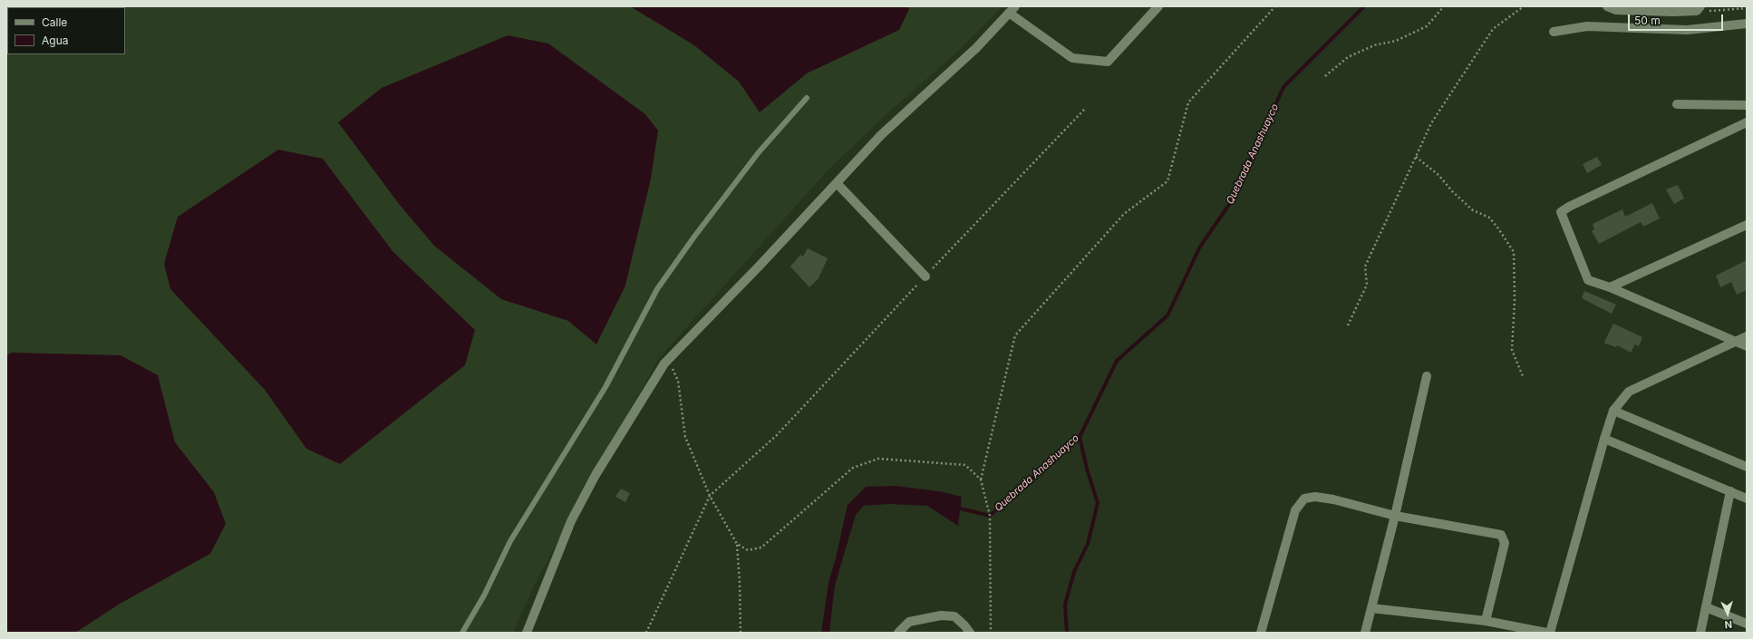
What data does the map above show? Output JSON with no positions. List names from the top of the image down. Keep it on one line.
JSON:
{"water":["Quebrada Anashuayco"],"legend":["Calle","Agua"],"scale_bar":"50 m","north":"bottom"}
